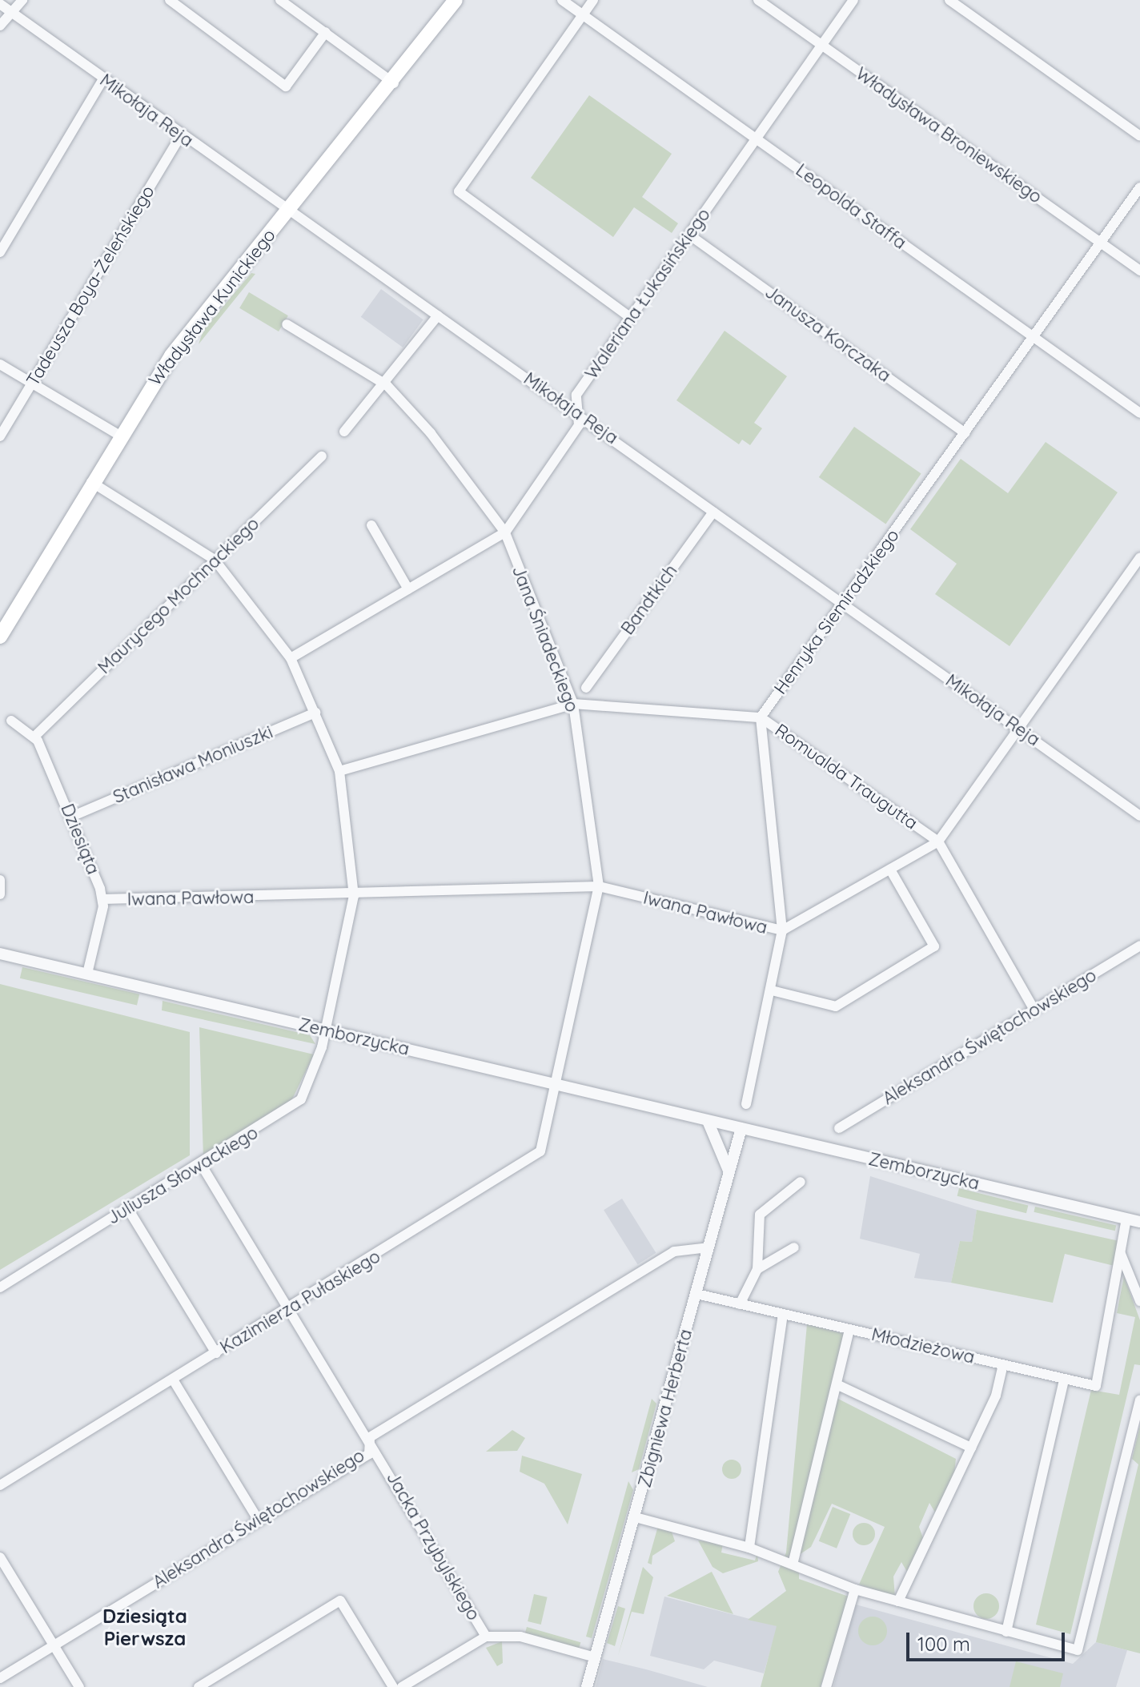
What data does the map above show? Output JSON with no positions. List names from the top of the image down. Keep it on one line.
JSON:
{"streets":{"main road":["Władysława Kunickiego"],"street":["Mikołaja Reja","Władysława Broniewskiego","Leopolda Staffa","Tadeusza Boya-Żeleńskiego","Waleriana Łukasińskiego","Janusza Korczaka","Maurycego Mochnackiego","Bandtkich","Henryka Siemiradzkiego","Jana Śniadeckiego","Stanisława Moniuszki","Romualda Traugutta","Dziesiąta","Iwana Pawłowa","Zemborzycka","Aleksandra Świętochowskiego","Juliusza Słowackiego","Kazimierza Pułaskiego","Młodzieżowa","Zbigniewa Herberta","Jacka Przybylskiego"]},"crossings":[["Mikołaja Reja","Tadeusza Boya-Żeleńskiego"],["Mikołaja Reja","Waleriana Łukasińskiego"],["Mikołaja Reja","Władysława Kunickiego"],["Mikołaja Reja","Bandtkich"],["Mikołaja Reja","Henryka Siemiradzkiego"],["Mikołaja Reja","Iwana Pawłowa"],["Władysława Broniewskiego","Waleriana Łukasińskiego"],["Władysława Broniewskiego","Henryka Siemiradzkiego"],["Leopolda Staffa","Waleriana Łukasińskiego"],["Leopolda Staffa","Henryka Siemiradzkiego"],["Waleriana Łukasińskiego","Janusza Korczaka"],["Waleriana Łukasińskiego","Jana Śniadeckiego"],["Waleriana Łukasińskiego","Juliusza Słowackiego"],["Janusza Korczaka","Henryka Siemiradzkiego"],["Maurycego Mochnackiego","Dziesiąta"],["Maurycego Mochnackiego","Juliusza Słowackiego"],["Henryka Siemiradzkiego","Romualda Traugutta"],["Jana Śniadeckiego","Romualda Traugutta"],["Jana Śniadeckiego","Iwana Pawłowa"],["Jana Śniadeckiego","Zemborzycka"],["Jana Śniadeckiego","Kazimierza Pułaskiego"],["Stanisława Moniuszki","Dziesiąta"],["Stanisława Moniuszki","Juliusza Słowackiego"],["Romualda Traugutta","Iwana Pawłowa"],["Romualda Traugutta","Aleksandra Świętochowskiego"],["Romualda Traugutta","Juliusza Słowackiego"],["Dziesiąta","Iwana Pawłowa"],["Iwana Pawłowa","Juliusza Słowackiego"],["Zemborzycka","Juliusza Słowackiego"],["Zemborzycka","Kazimierza Pułaskiego"],["Zemborzycka","Młodzieżowa"],["Zemborzycka","Zbigniewa Herberta"],["Aleksandra Świętochowskiego","Zbigniewa Herberta"],["Aleksandra Świętochowskiego","Jacka Przybylskiego"],["Juliusza Słowackiego","Jacka Przybylskiego"],["Kazimierza Pułaskiego","Jacka Przybylskiego"],["Młodzieżowa","Zbigniewa Herberta"],["Zbigniewa Herberta","Jacka Przybylskiego"]],"districts":["Dziesiąta Pierwsza"],"scale_bar":"100 m"}
